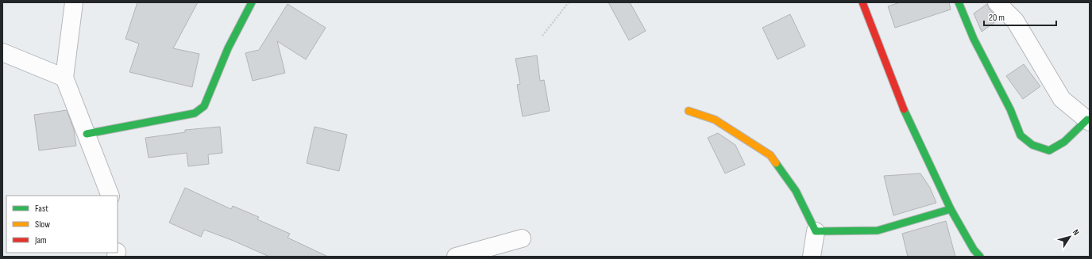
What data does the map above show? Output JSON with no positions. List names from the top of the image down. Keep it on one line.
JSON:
{"legend":["Fast","Slow","Jam"],"scale_bar":"20 m","north":"top right"}
